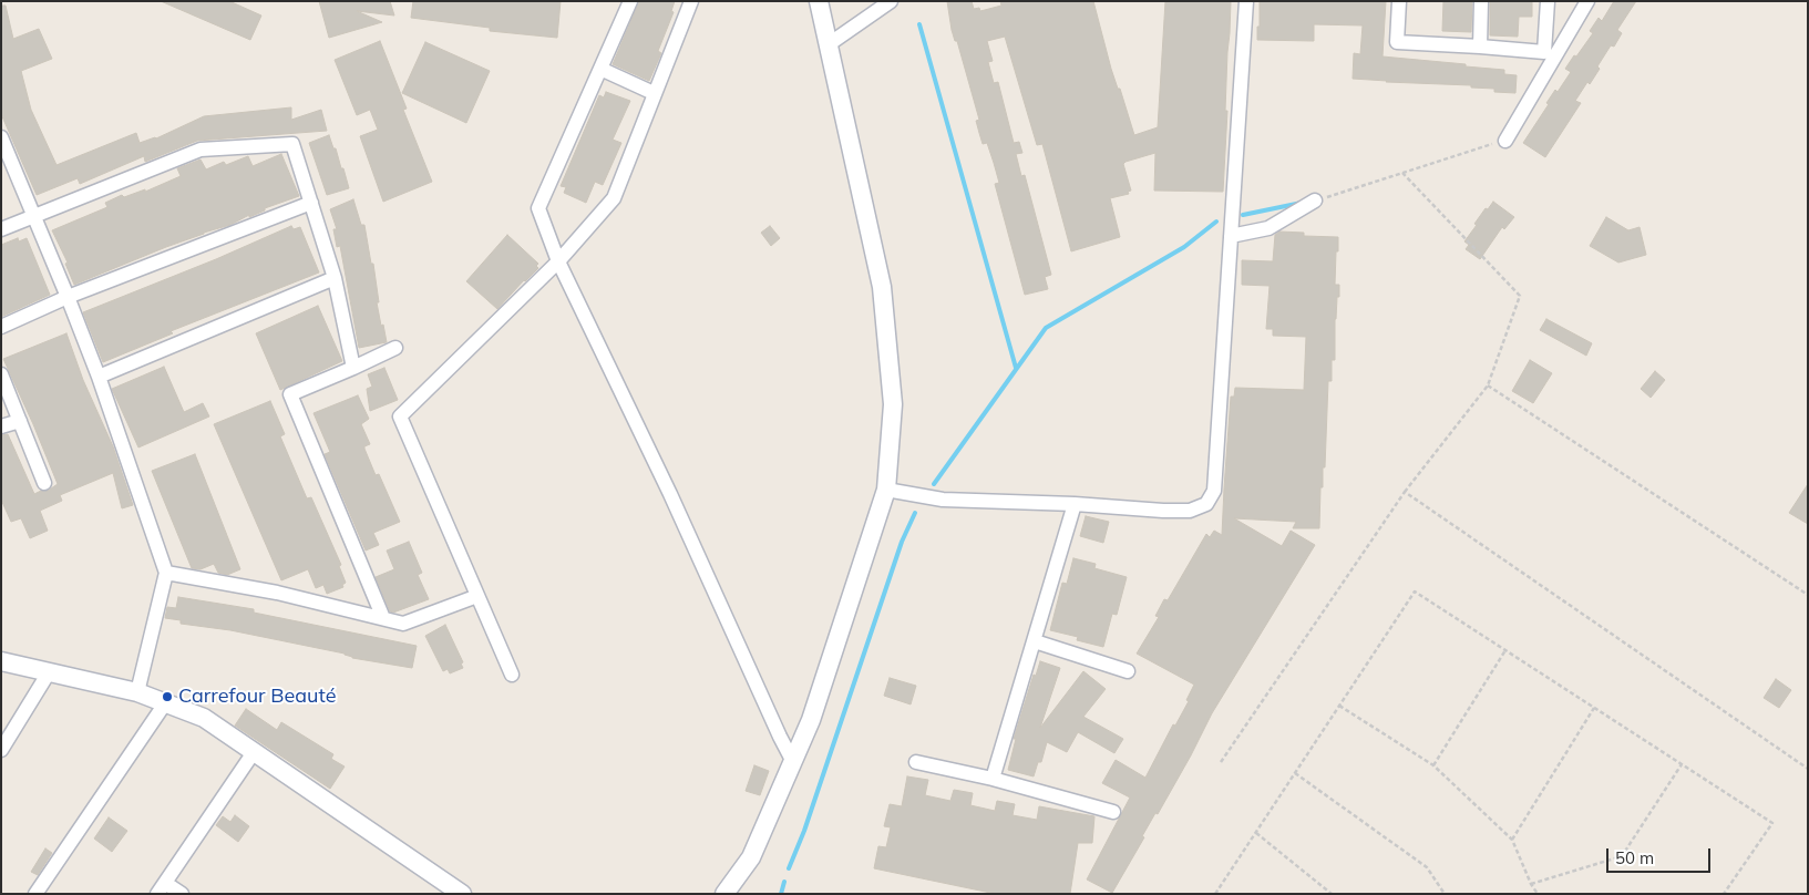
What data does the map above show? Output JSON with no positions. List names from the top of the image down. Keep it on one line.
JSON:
{"places":["Carrefour Beauté"],"scale_bar":"50 m"}
